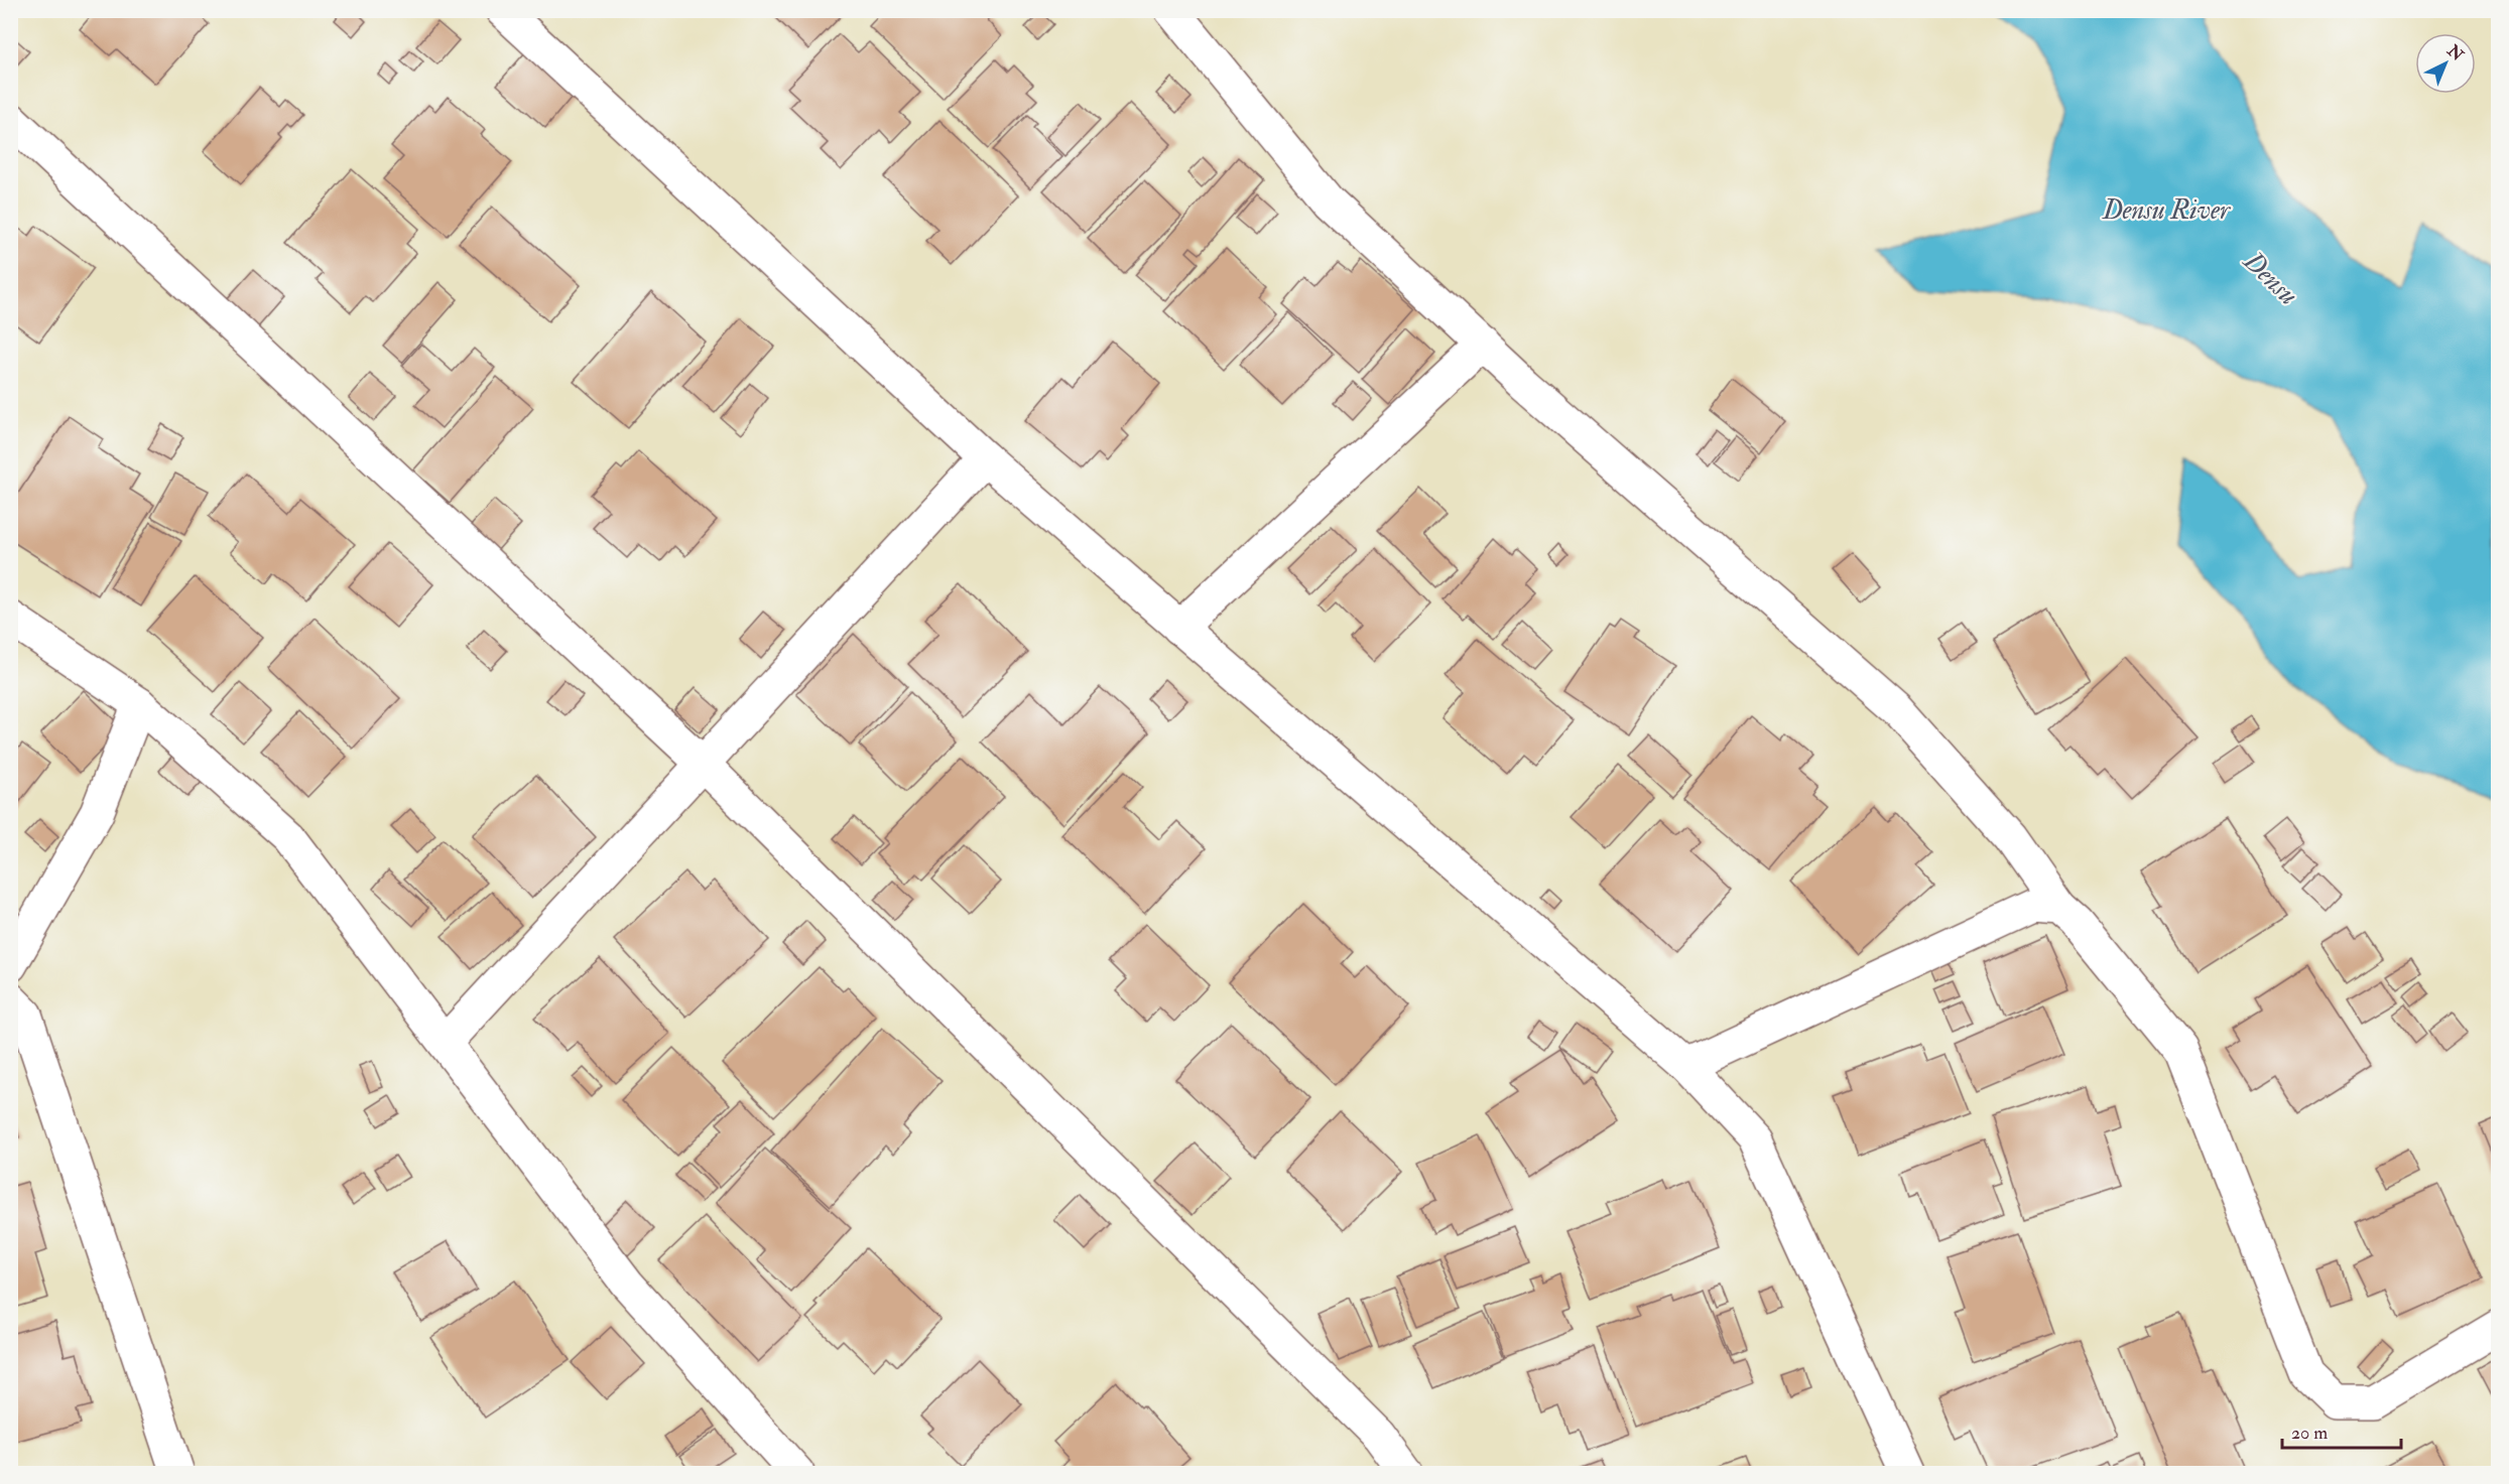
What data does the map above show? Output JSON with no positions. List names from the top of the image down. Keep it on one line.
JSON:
{"water":["Densu River","Densu"],"scale_bar":"20 m","north":"top right"}
